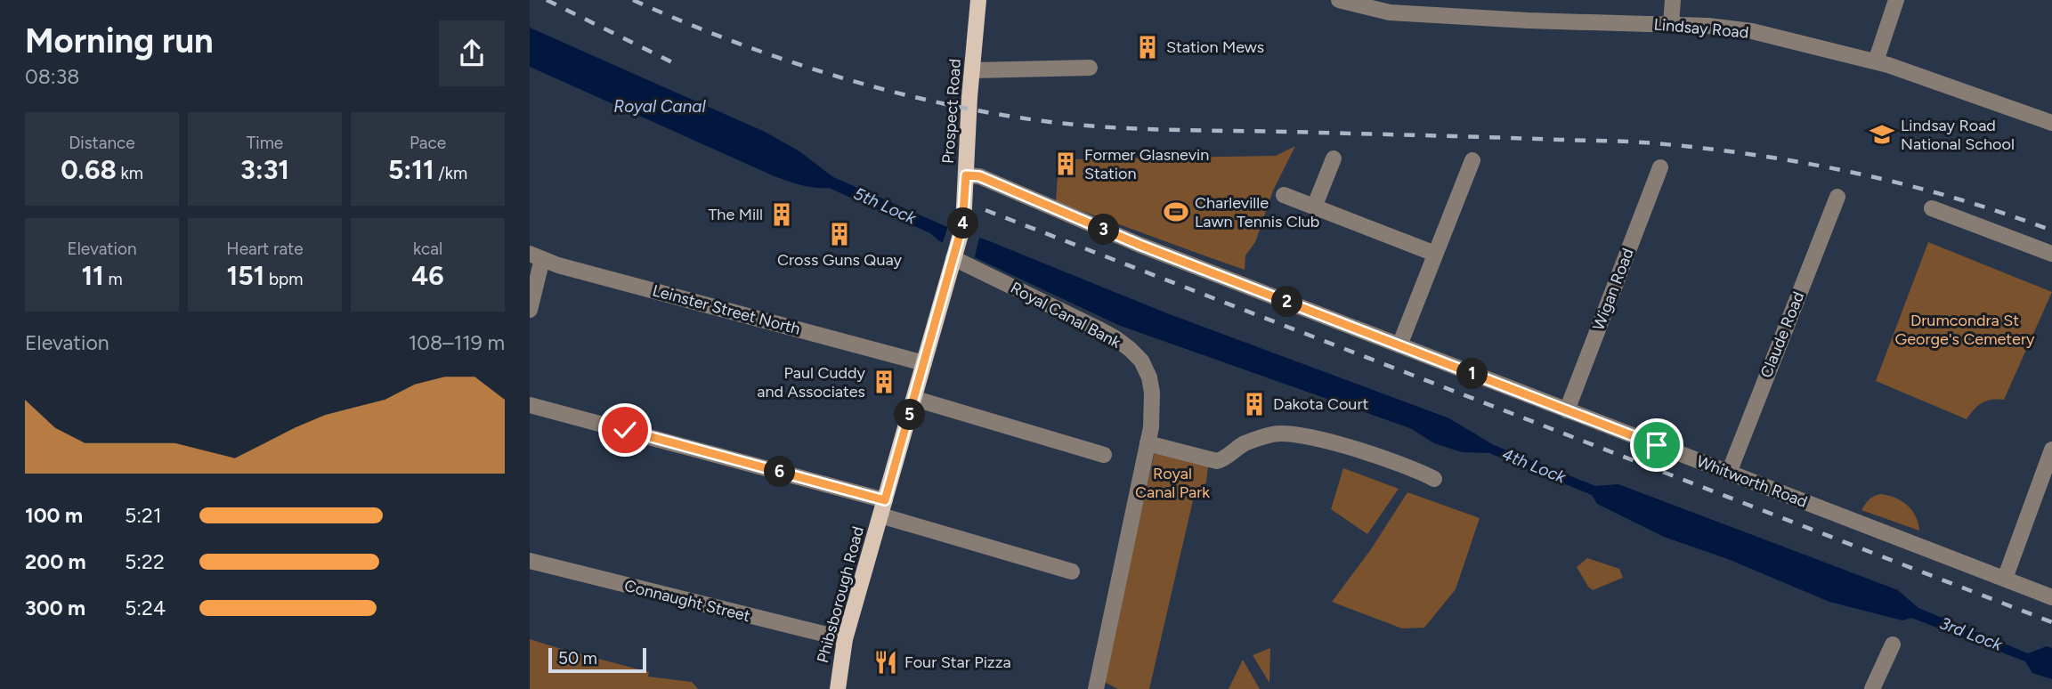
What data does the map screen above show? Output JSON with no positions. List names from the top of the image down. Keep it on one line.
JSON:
{"streets":{"main road":["Prospect Road","Phibsborough Road"],"street":["Lindsay Road","Wigan Road","Leinster Street North","Royal Canal Bank","Claude Road","Whitworth Road","Connaught Street"]},"crossings":[["Prospect Road","Royal Canal Bank"],["Prospect Road","Whitworth Road"],["Prospect Road","Phibsborough Road"],["Wigan Road","Whitworth Road"],["Leinster Street North","Phibsborough Road"],["Royal Canal Bank","Phibsborough Road"],["Claude Road","Whitworth Road"],["Phibsborough Road","Connaught Street"]],"water":["Royal Canal","5th Lock","4th Lock","3rd Lock"],"parks":["Drumcondra St George's Cemetery","Royal Canal Park"],"places":{"building":["Station Mews","Former Glasnevin Station","The Mill","Cross Guns Quay","Paul Cuddy and Associates","Dakota Court"],"school or university":["Lindsay Road National School"],"sports":["Charleville Lawn Tennis Club"],"restaurant":["Four Star Pizza"]},"scale_bar":"50 m","page":{"heading":["Morning run","08:38"],"stats":[["Distance","0.68 km"],["Time","3:31"],["Pace","5:11 /km"],["Elevation","11 m"],["Heart rate","151 bpm"],["kcal","46"]],"pins":["4","3","2","1","5","6"],"chart":["Elevation","108–119 m"],"list":[{"name":"100 m","note":"5:21"},{"name":"200 m","note":"5:22"},{"name":"300 m","note":"5:24"}],"scale":"50 m"}}
